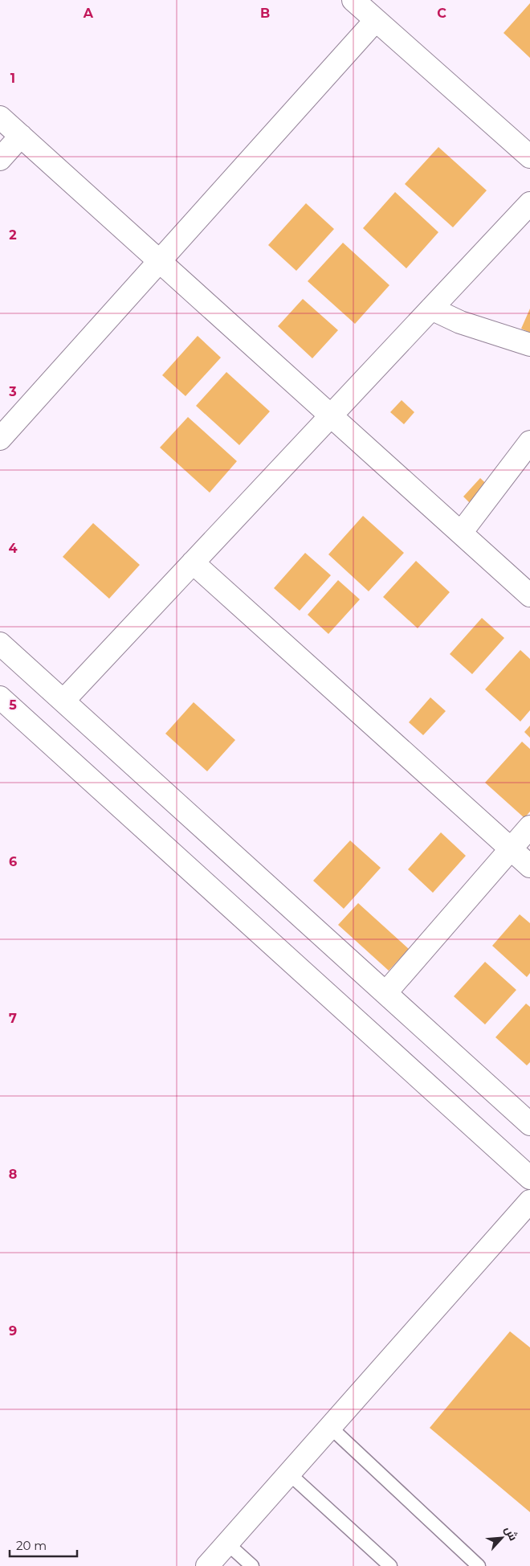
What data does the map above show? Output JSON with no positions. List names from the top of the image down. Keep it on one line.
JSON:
{"scale_bar":"20 m","north":"top right","grid":{"columns":["A","B","C"],"rows":["1","2","3","4","5","6","7","8","9"]}}
